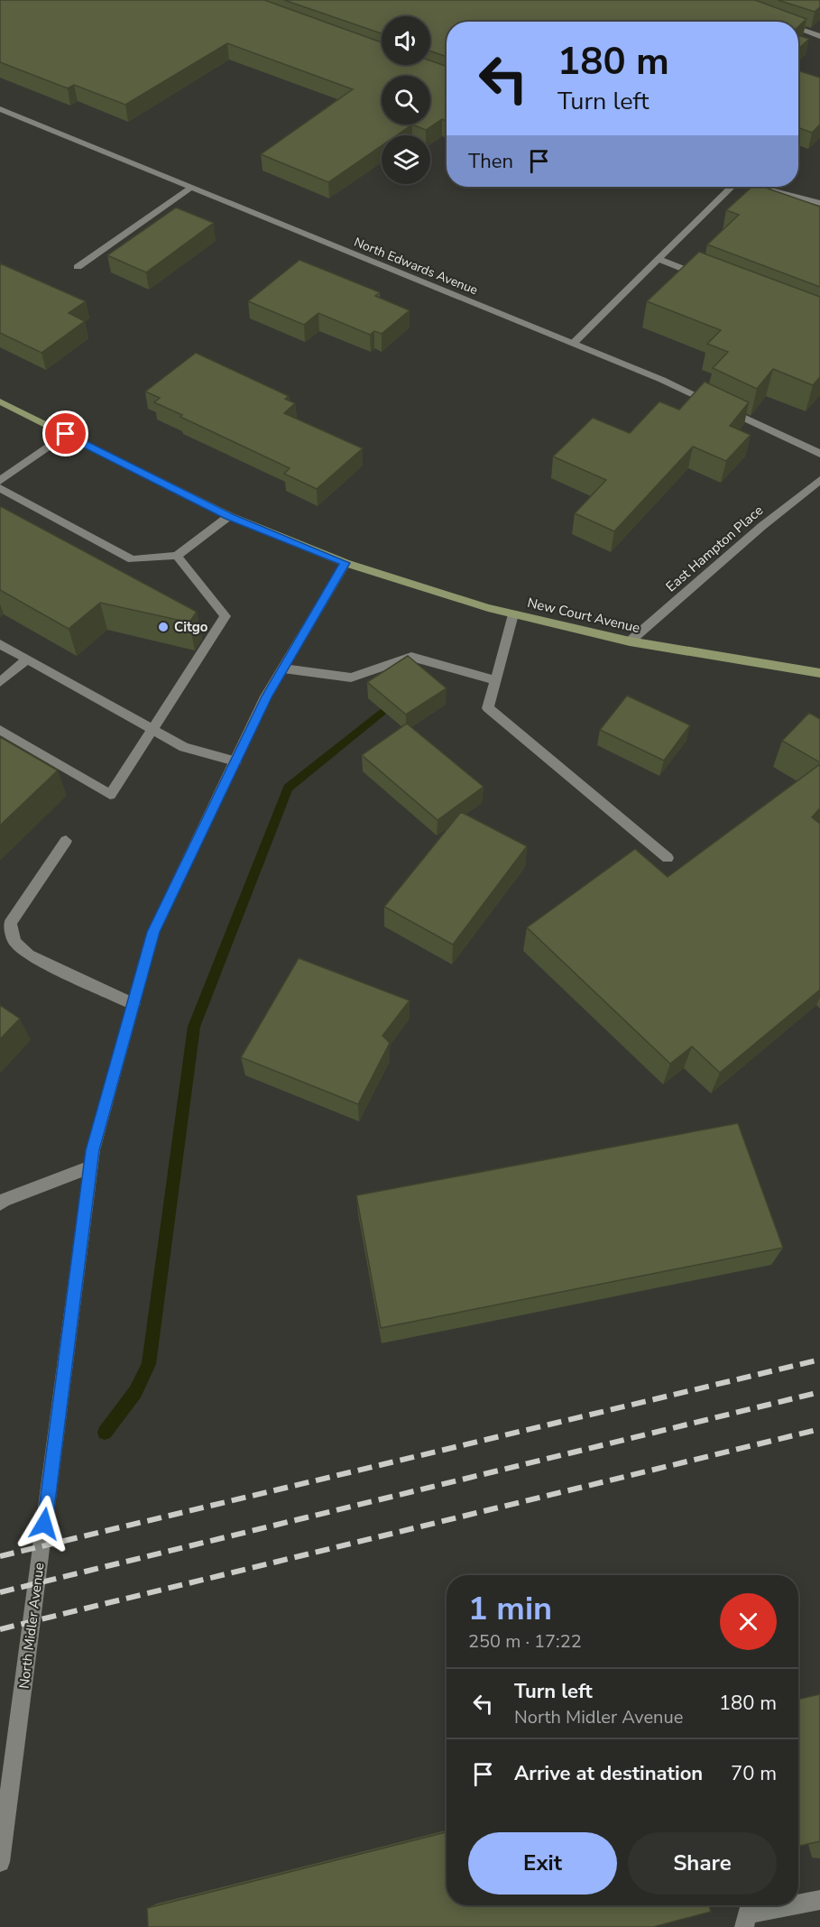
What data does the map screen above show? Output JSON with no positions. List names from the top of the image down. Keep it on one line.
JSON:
{"streets":{"main road":["New Court Avenue"],"street":["North Edwards Avenue","East Hampton Place","North Midler Avenue"]},"crossings":[["East Hampton Place","New Court Avenue"],["New Court Avenue","North Midler Avenue"]],"places":["Citgo"],"page":{"turn":["180 m","Turn left"],"then":"Then","heading":["1 min","250 m · 17:22"],"list":[{"name":"Turn left","note":"North Midler Avenue","value":"180 m"},{"name":"Arrive at destination","value":"70 m"}],"buttons":["Exit","Share"]}}
